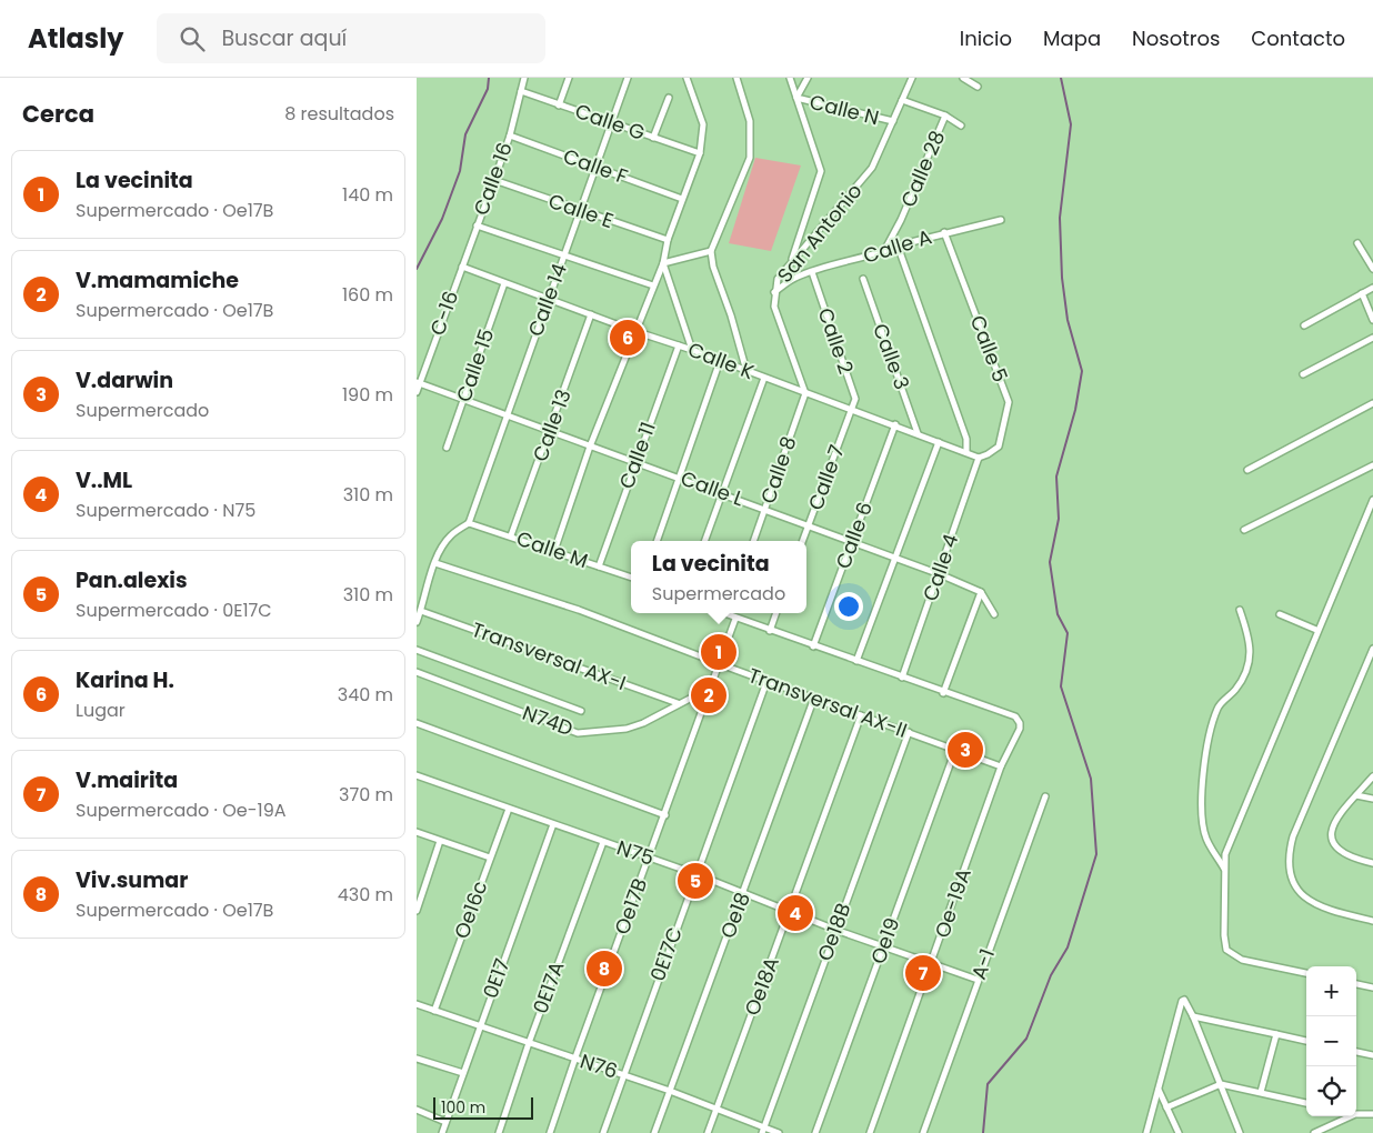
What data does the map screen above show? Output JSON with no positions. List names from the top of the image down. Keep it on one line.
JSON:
{"streets":{"street":["Calle N","Calle G","Calle F","Calle 28","Calle 16","Calle E","San Antonio","Calle A","Calle 14","C-16","Calle 2","Calle 5","Calle 3","Calle K","Calle 15","Calle 13","Calle 11","Calle 8","Calle 7","Calle L","Calle 6","Calle M","Calle 4","Transversal AX-I","Transversal AX-II","N74D","N75","Oe-19A","Oe17B","Oe16c","Oe18","Oe18B","Oe19","0E17C","A-1","0E17","Oe18A","0E17A","N76"]},"crossings":[["Calle N","San Antonio"],["Calle G","Calle 16"],["Calle G","Calle 14"],["Calle F","Calle 16"],["Calle F","Calle 14"],["Calle 28","Calle A"],["Calle 16","Calle E"],["Calle 16","C-16"],["Calle 16","Calle K"],["Calle E","Calle 14"],["San Antonio","Calle A"],["San Antonio","Calle K"],["San Antonio","Calle 8"],["Calle A","Calle 2"],["Calle A","Calle 5"],["Calle 14","Calle K"],["Calle 14","Calle L"],["Calle 14","Calle M"],["C-16","Calle K"],["C-16","Calle L"],["Calle 2","Calle K"],["Calle 2","Calle 7"],["Calle 5","Calle K"],["Calle 5","Calle 4"],["Calle 3","Calle K"],["Calle K","Calle 15"],["Calle K","Calle 13"],["Calle K","Calle 11"],["Calle K","Calle 8"],["Calle K","Calle 7"],["Calle K","Calle 6"],["Calle K","Calle 4"],["Calle 15","Calle L"],["Calle 13","Calle L"],["Calle 13","Calle M"],["Calle 11","Calle L"],["Calle 11","Calle M"],["Calle 8","Calle L"],["Calle 7","Calle L"],["Calle L","Calle 6"],["Calle L","Calle 4"],["Transversal AX-I","N74D"],["Transversal AX-II","Oe-19A"],["Transversal AX-II","Oe17B"],["Transversal AX-II","Oe18"],["Transversal AX-II","Oe18B"],["Transversal AX-II","Oe19"],["Transversal AX-II","0E17C"],["Transversal AX-II","Oe18A"],["N74D","Oe17B"],["N75","Oe-19A"],["N75","Oe17B"],["N75","Oe16c"],["N75","Oe18"],["N75","Oe18B"],["N75","Oe19"],["N75","0E17C"],["N75","A-1"],["N75","0E17"],["N75","Oe18A"],["N75","0E17A"],["Oe17B","N76"],["Oe16c","N76"],["Oe18","N76"],["Oe18B","N76"],["0E17C","N76"],["0E17","N76"],["Oe18A","N76"],["0E17A","N76"]],"scale_bar":"100 m","page":{"header":"Atlasly","search":"Buscar aquí","nav":["Inicio","Mapa","Nosotros","Contacto"],"heading":["Cerca","8 resultados"],"list":[{"mark":"1","name":"La vecinita","note":"Supermercado · Oe17B","value":"140 m"},{"mark":"2","name":"V.mamamiche","note":"Supermercado · Oe17B","value":"160 m"},{"mark":"3","name":"V.darwin","note":"Supermercado","value":"190 m"},{"mark":"4","name":"V..ML","note":"Supermercado · N75","value":"310 m"},{"mark":"5","name":"Pan.alexis","note":"Supermercado · 0E17C","value":"310 m"},{"mark":"6","name":"Karina H.","note":"Lugar","value":"340 m"},{"mark":"7","name":"V.mairita","note":"Supermercado · Oe-19A","value":"370 m"},{"mark":"8","name":"Viv.sumar","note":"Supermercado · Oe17B","value":"430 m"}],"pins":["6","1","2","3","5","4","8","7"],"popup":["La vecinita","Supermercado"],"map_buttons":["+","−"],"scale":"100 m"}}
